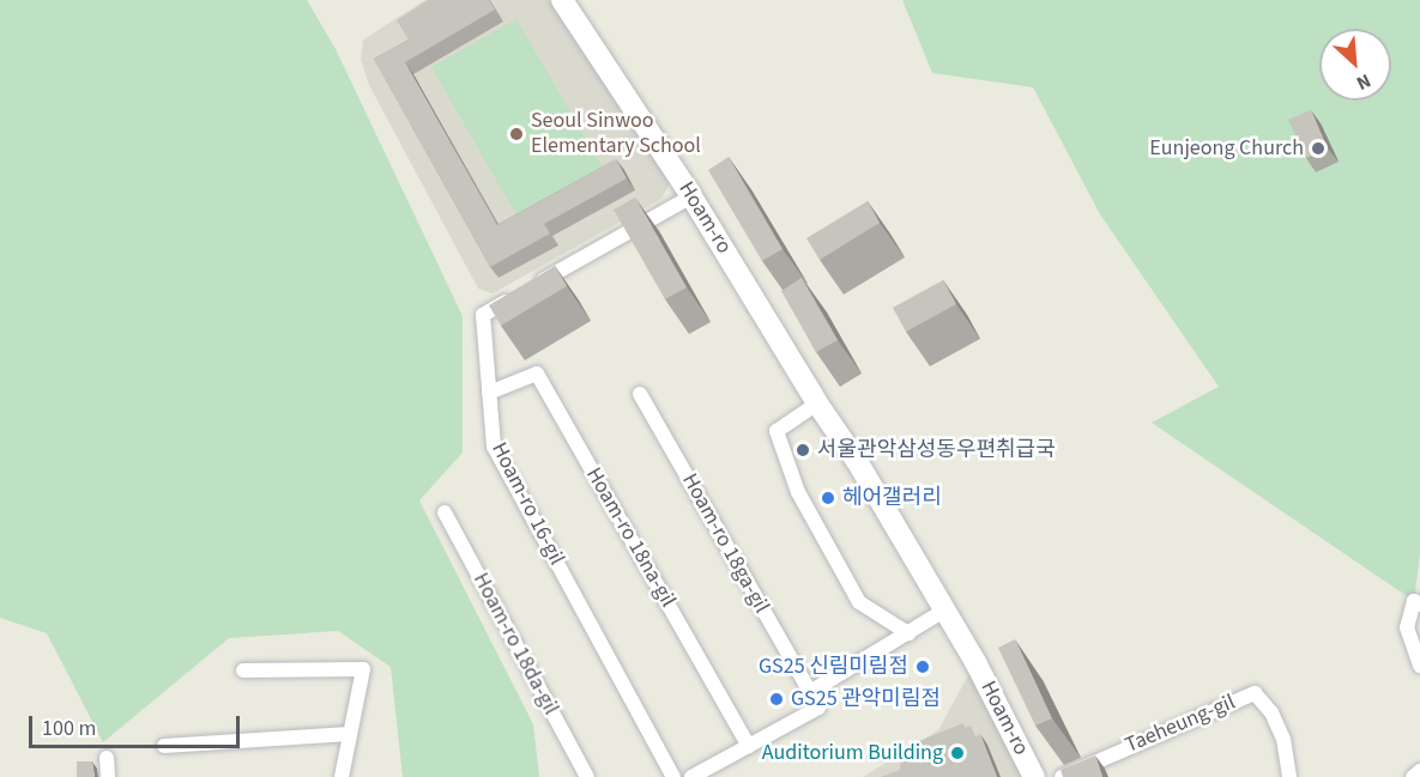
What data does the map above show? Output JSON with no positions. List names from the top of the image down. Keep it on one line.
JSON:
{"streets":{"main road":["Hoam-ro"],"street":["Hoam-ro 16-gil","Hoam-ro 18na-gil","Hoam-ro 18ga-gil","Hoam-ro 18da-gil","Taeheung-gil"]},"crossings":[["Hoam-ro","Hoam-ro 16-gil"],["Hoam-ro 16-gil","Hoam-ro 18na-gil"]],"places":["Seoul Sinwoo Elementary School","Eunjeong Church","서울관악삼성동우편취급국","헤어갤러리","GS25 신림미림점","GS25 관악미림점","Auditorium Building"],"scale_bar":"100 m","north":"bottom right"}
